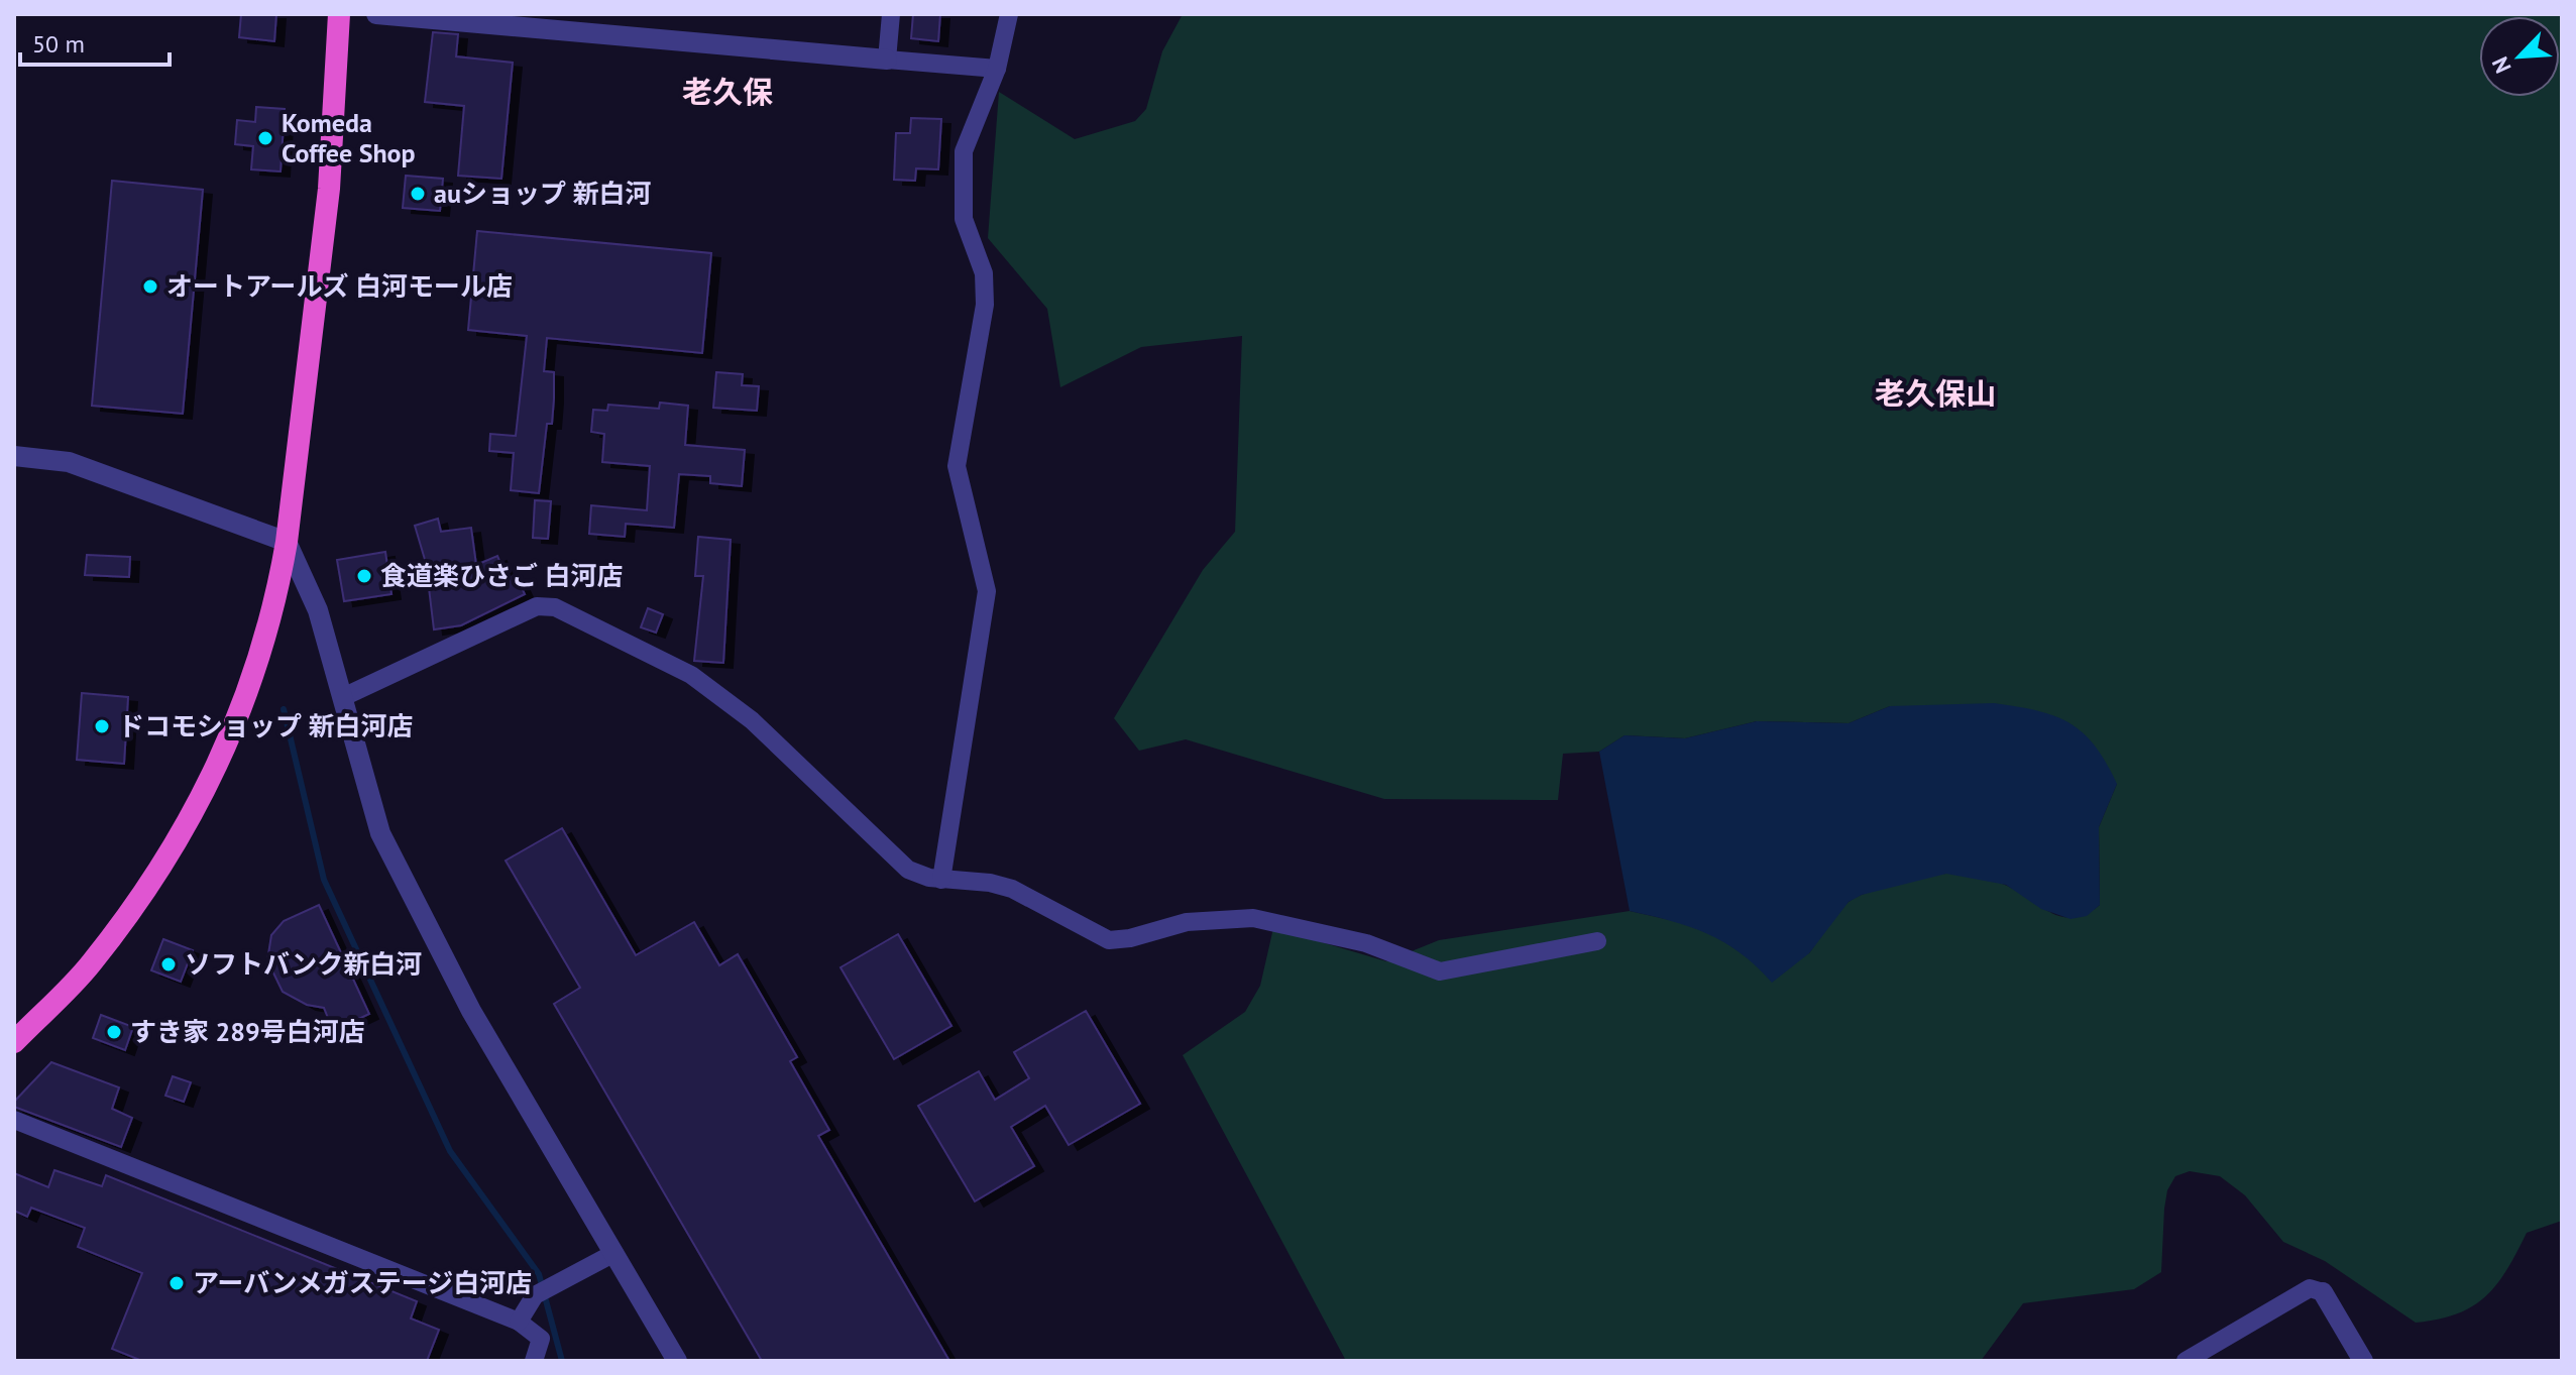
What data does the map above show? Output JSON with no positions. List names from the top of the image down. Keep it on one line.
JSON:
{"districts":["老久保","老久保山"],"places":["Komeda Coffee Shop","auショップ 新白河","オートアールズ 白河モール店","食道楽ひさご 白河店","ドコモショップ 新白河店","ソフトバンク新白河","すき家 289号白河店","アーバンメガステージ白河店"],"scale_bar":"50 m","north":"bottom left"}
